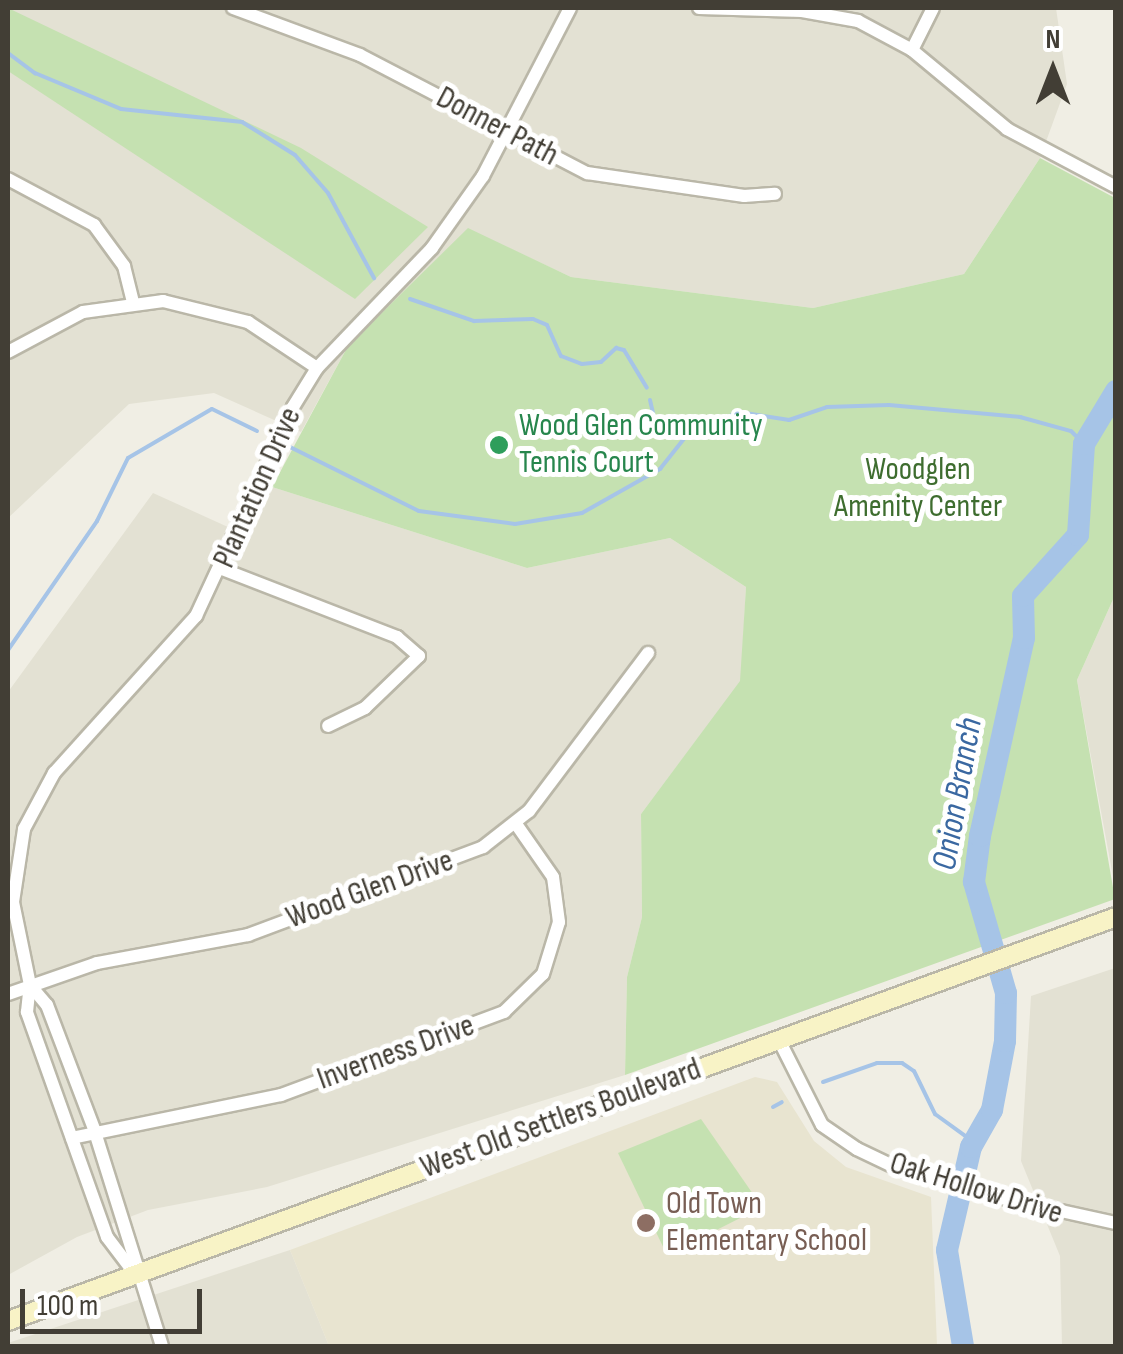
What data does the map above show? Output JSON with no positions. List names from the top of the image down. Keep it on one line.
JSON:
{"streets":{"main road":["West Old Settlers Boulevard"],"street":["Donner Path","Plantation Drive","Wood Glen Drive","Inverness Drive","Oak Hollow Drive"]},"crossings":[["Donner Path","Plantation Drive"],["Plantation Drive","Wood Glen Drive"],["Plantation Drive","Inverness Drive"],["Plantation Drive","West Old Settlers Boulevard"],["Wood Glen Drive","Inverness Drive"],["West Old Settlers Boulevard","Oak Hollow Drive"]],"water":["Onion Branch"],"parks":["Woodglen Amenity Center"],"places":["Wood Glen Community Tennis Court","Old Town Elementary School"],"scale_bar":"100 m","north":"top"}
